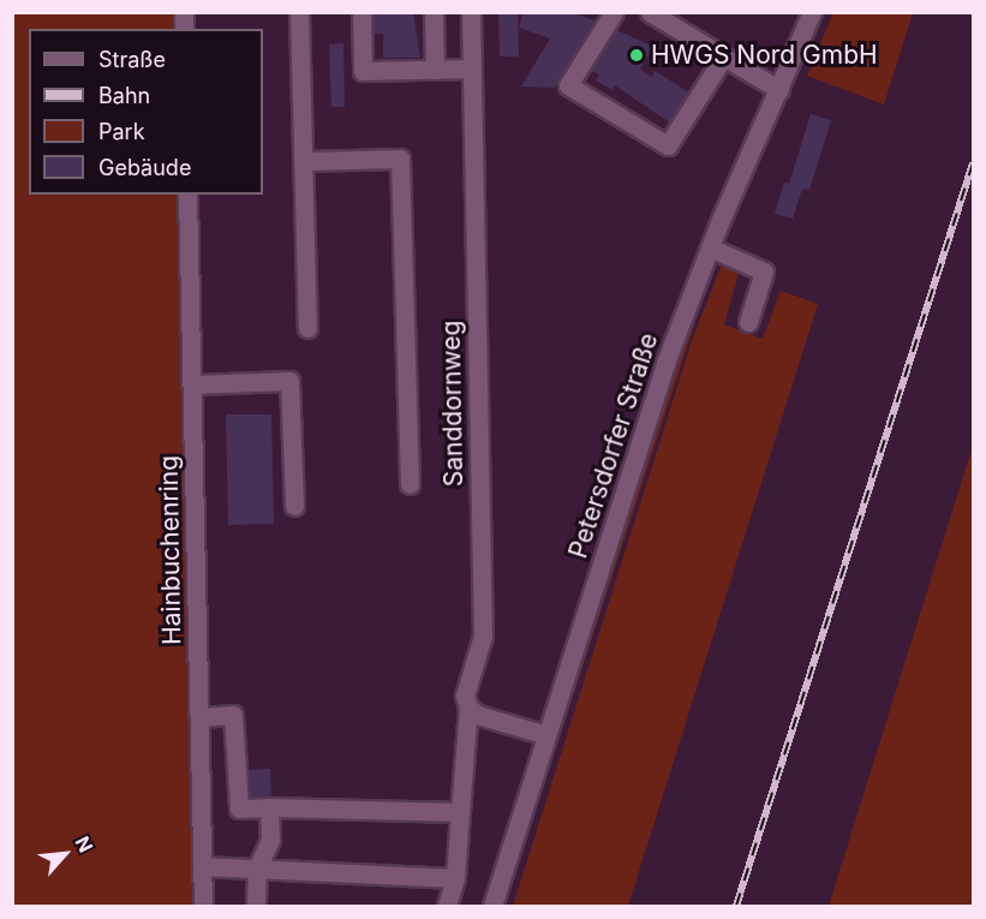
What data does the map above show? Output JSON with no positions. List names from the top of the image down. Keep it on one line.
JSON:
{"streets":{"street":["Sanddornweg","Petersdorfer Straße","Hainbuchenring"]},"places":["HWGS Nord GmbH"],"legend":["Straße","Bahn","Park","Gebäude"],"north":"top right"}
